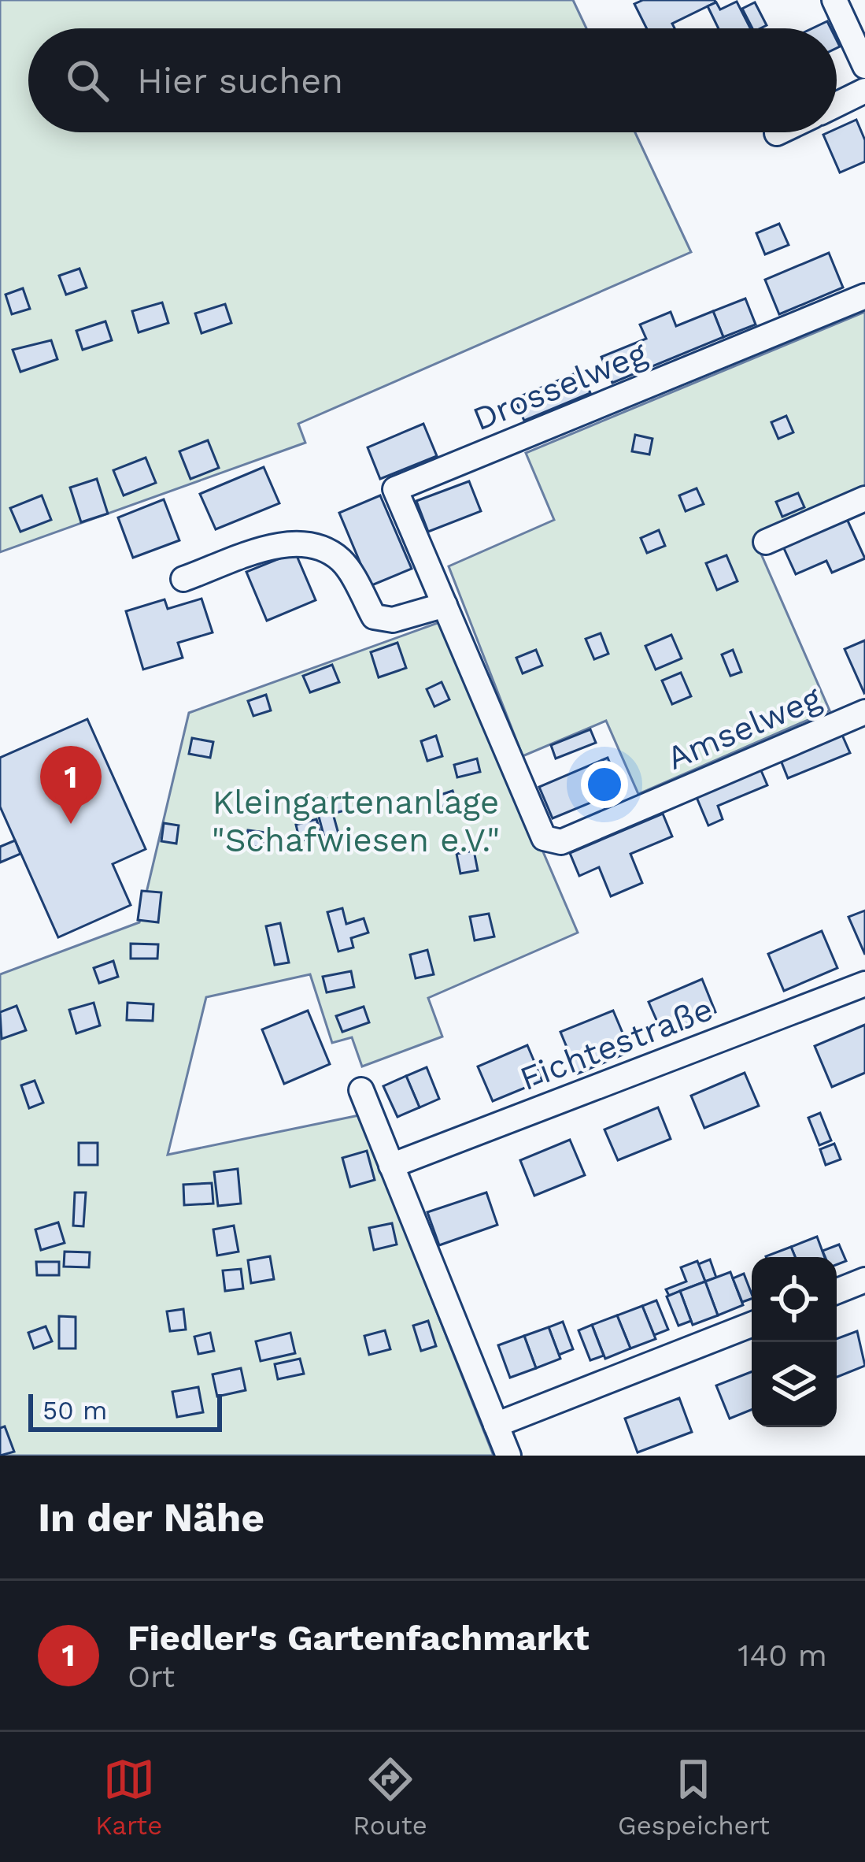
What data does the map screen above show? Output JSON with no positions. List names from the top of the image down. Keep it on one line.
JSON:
{"streets":{"street":["Drosselweg","Amselweg","Fichtestraße"]},"crossings":[["Drosselweg","Amselweg"]],"parks":["Kleingartenanlage \"Schafwiesen e.V.\""],"scale_bar":"50 m","page":{"search":"Hier suchen","pins":"1","scale":"50 m","heading":"In der Nähe","list":[{"mark":"1","name":"Fiedler's Gartenfachmarkt","note":"Ort","value":"140 m"}],"nav":["Karte","Route","Gespeichert"]}}
